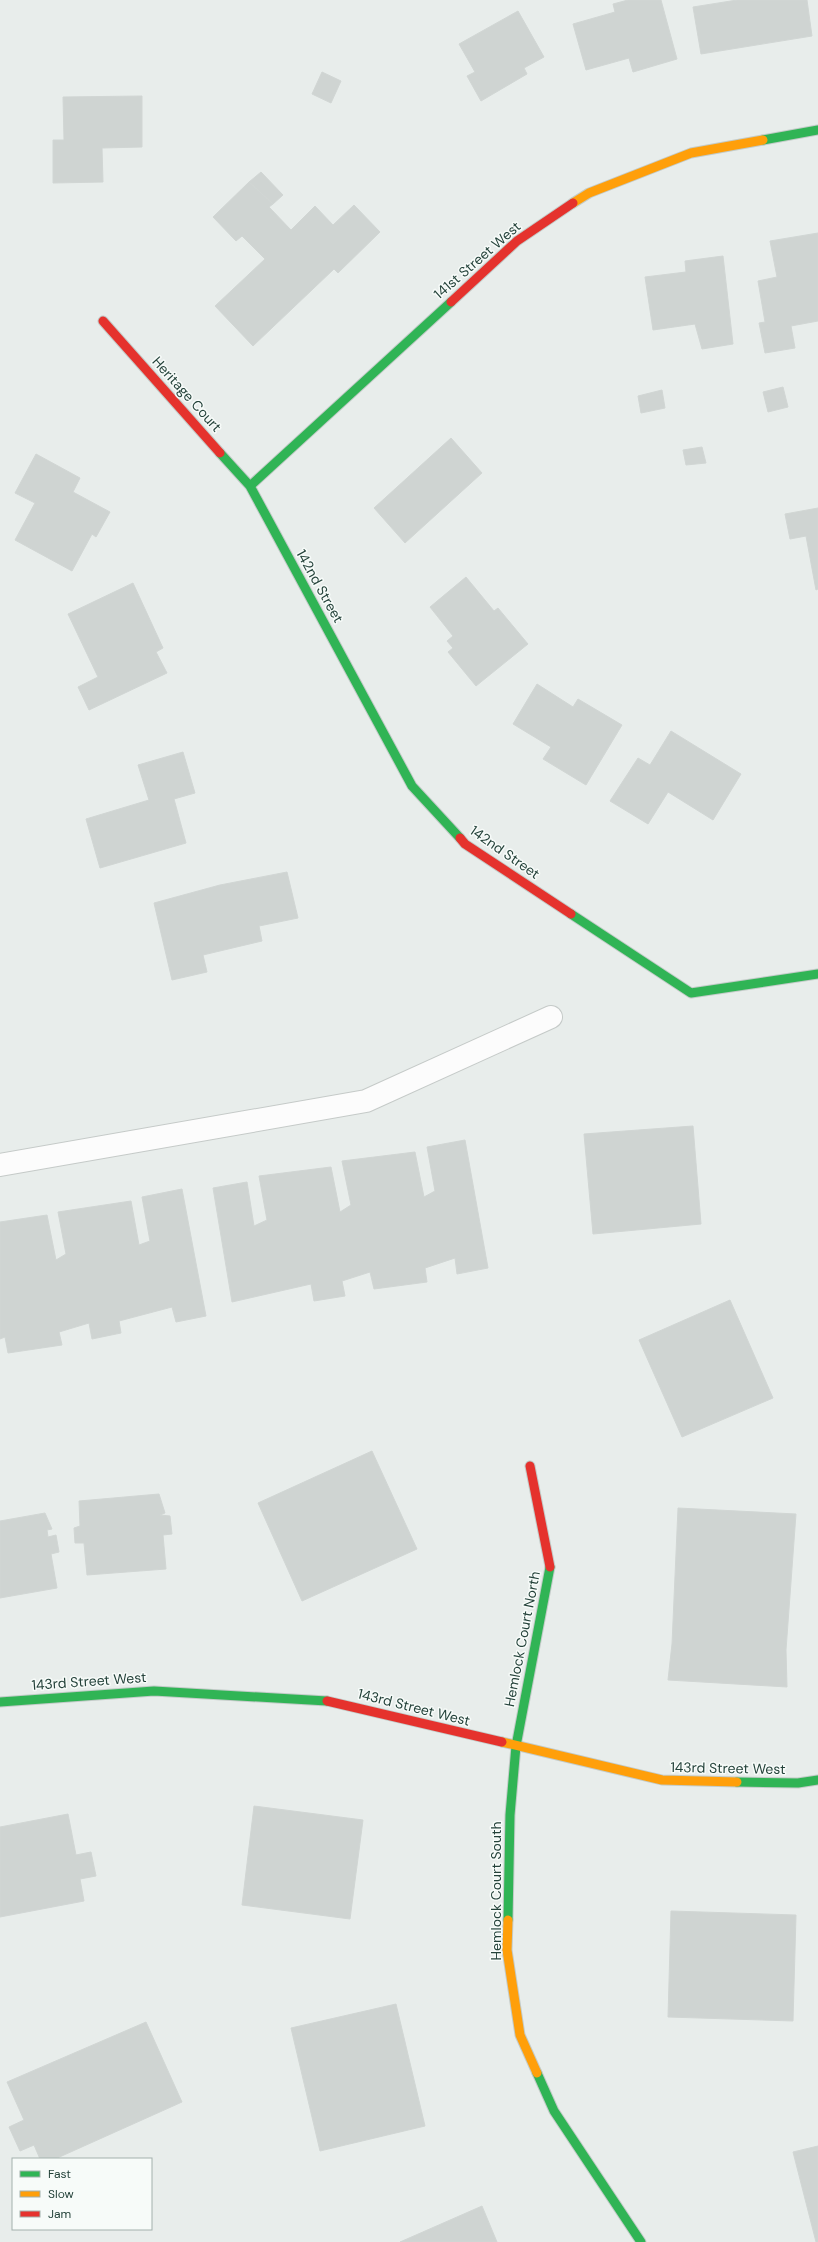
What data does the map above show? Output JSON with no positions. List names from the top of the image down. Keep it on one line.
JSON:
{"streets":{"street":["141st Street West","Heritage Court","142nd Street","Hemlock Court North","143rd Street West","Hemlock Court South"]},"crossings":[["141st Street West","Heritage Court"],["141st Street West","142nd Street"],["Heritage Court","142nd Street"],["Hemlock Court North","143rd Street West"],["Hemlock Court North","Hemlock Court South"],["143rd Street West","Hemlock Court South"]],"legend":["Fast","Slow","Jam"]}
